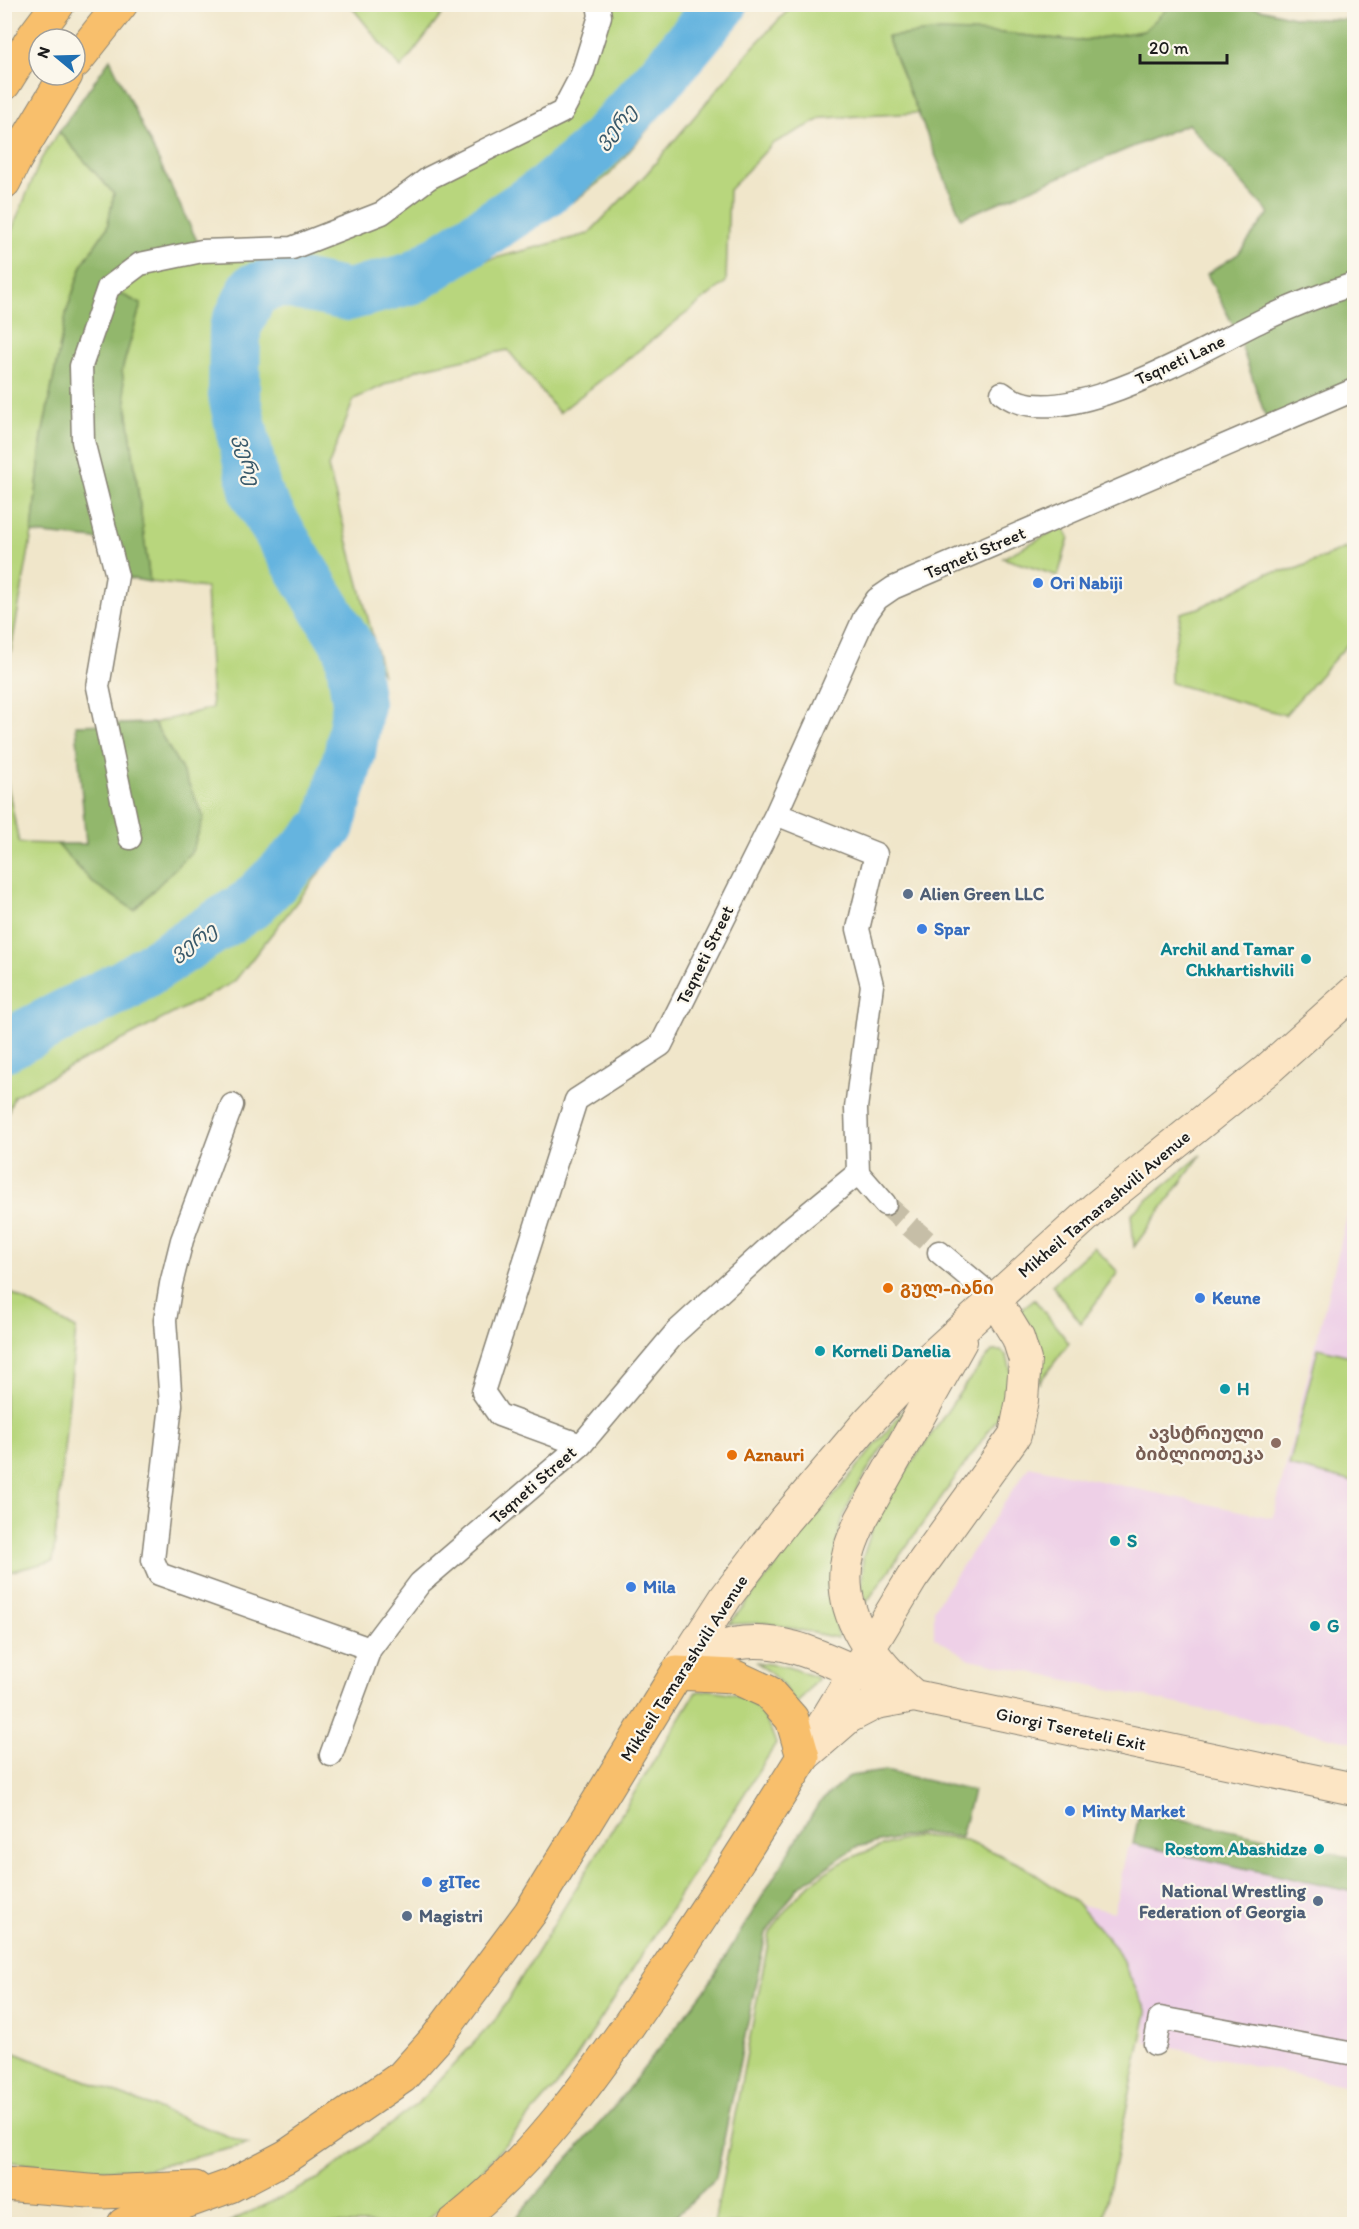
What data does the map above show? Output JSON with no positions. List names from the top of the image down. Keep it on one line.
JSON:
{"streets":{"main road":["Mikheil Tamarashvili Avenue","Giorgi Tsereteli Exit"],"street":["Tsqneti Lane","Tsqneti Street"]},"water":["ვერე"],"places":["Ori Nabiji","Alien Green LLC","Spar","Archil and Tamar Chkhartishvili","გულ-იანი","Keune","Korneli Danelia","H","ავსტრიული ბიბლიოთეკა","Aznauri","S","Mila","G","Minty Market","Rostom Abashidze","gITec","National Wrestling Federation of Georgia","Magistri"],"scale_bar":"20 m","north":"left"}
